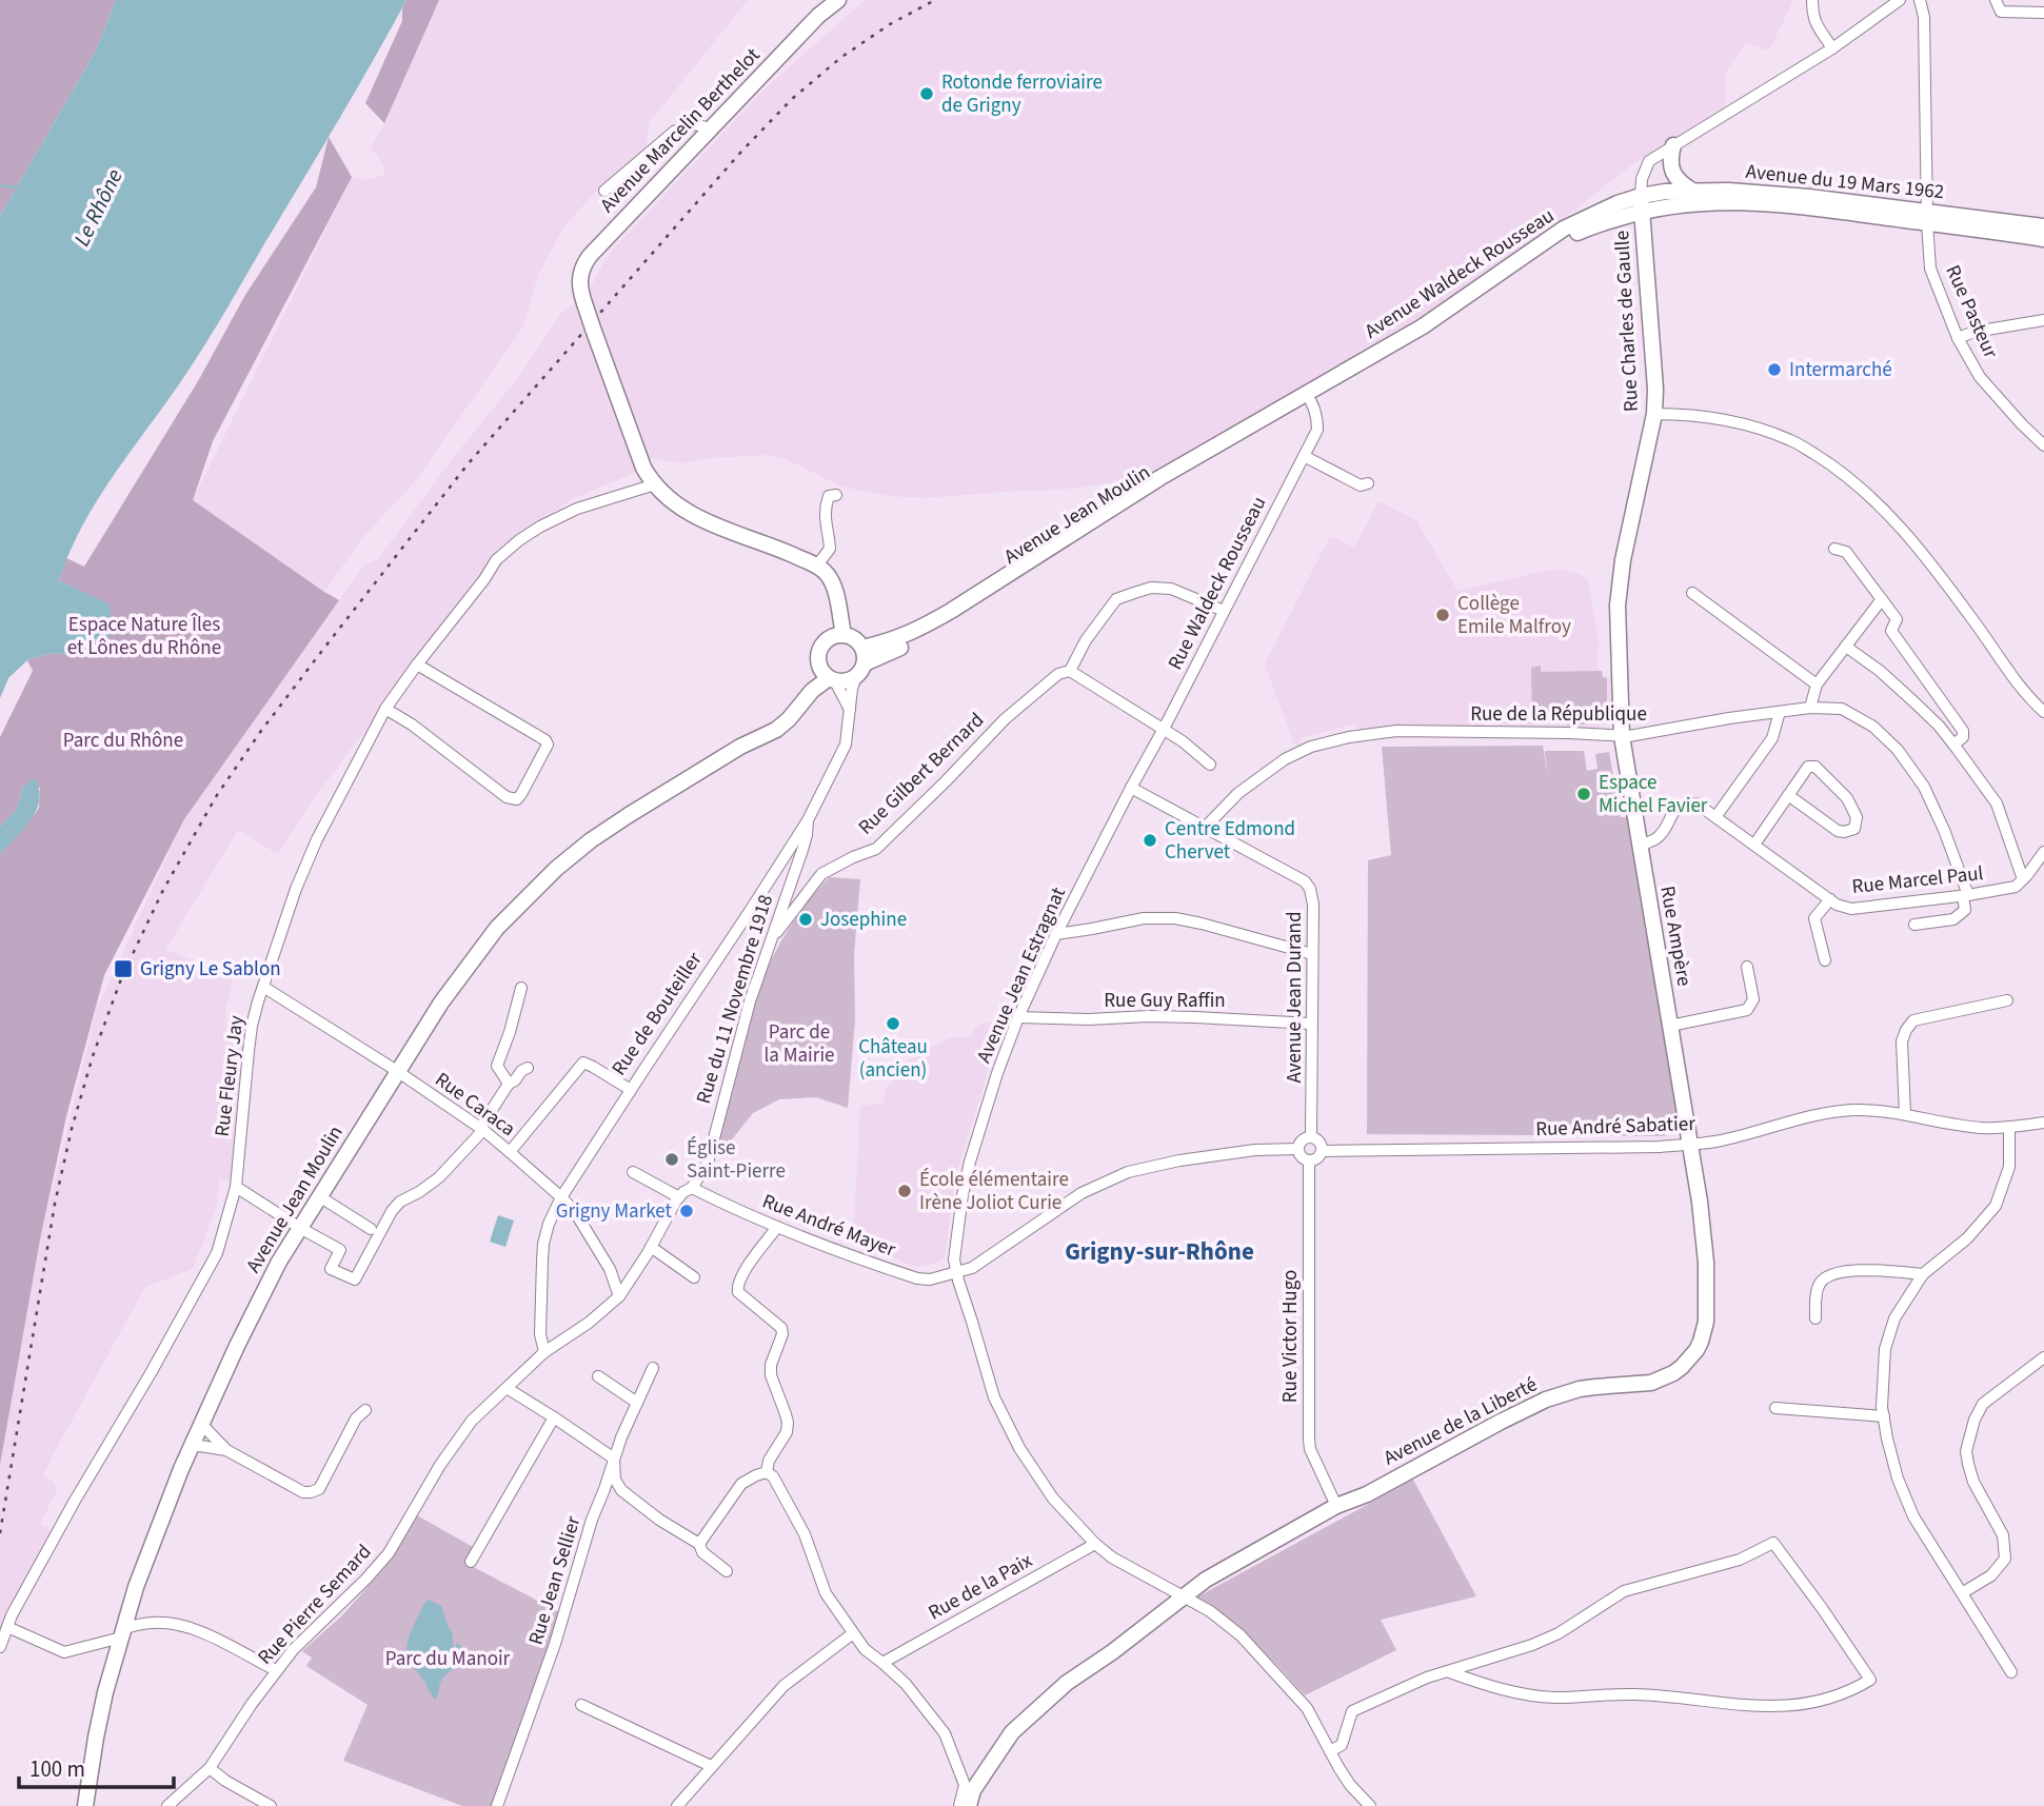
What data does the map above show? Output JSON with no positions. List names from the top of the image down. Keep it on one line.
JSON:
{"streets":{"main road":["Avenue Marcelin Berthelot","Avenue du 19 Mars 1962","Avenue Waldeck Rousseau","Rue Charles de Gaulle","Avenue Jean Moulin","Rue Ampère","Avenue de la Liberté"],"street":["Rue Pasteur","Rue Waldeck Rousseau","Rue de la République","Rue Gilbert Bernard","Rue Marcel Paul","Avenue Jean Estragnat","Avenue Jean Durand","Rue du 11 Novembre 1918","Rue Guy Raffin","Rue de Bouteiller","Rue Fleury Jay","Rue Caraca","Rue André Sabatier","Rue André Mayer","Rue Victor Hugo","Rue Jean Sellier","Rue de la Paix","Rue Pierre Semard"]},"crossings":[["Avenue Marcelin Berthelot","Rue Fleury Jay"],["Avenue du 19 Mars 1962","Avenue Waldeck Rousseau"],["Avenue du 19 Mars 1962","Rue Pasteur"],["Avenue du 19 Mars 1962","Rue Charles de Gaulle"],["Avenue Waldeck Rousseau","Rue Charles de Gaulle"],["Avenue Waldeck Rousseau","Avenue Jean Moulin"],["Avenue Waldeck Rousseau","Rue Waldeck Rousseau"],["Rue Charles de Gaulle","Rue de la République"],["Rue Charles de Gaulle","Rue Ampère"],["Avenue Jean Moulin","Rue Waldeck Rousseau"],["Avenue Jean Moulin","Rue de Bouteiller"],["Avenue Jean Moulin","Rue Caraca"],["Rue Waldeck Rousseau","Rue Gilbert Bernard"],["Rue Waldeck Rousseau","Avenue Jean Estragnat"],["Rue Waldeck Rousseau","Avenue Jean Durand"],["Rue de la République","Rue Marcel Paul"],["Rue de la République","Rue Ampère"],["Rue de la République","Avenue Jean Durand"],["Rue Gilbert Bernard","Rue du 11 Novembre 1918"],["Rue Marcel Paul","Rue Ampère"],["Rue Ampère","Rue André Sabatier"],["Rue Ampère","Avenue de la Liberté"],["Avenue Jean Estragnat","Avenue Jean Durand"],["Avenue Jean Estragnat","Rue Guy Raffin"],["Avenue Jean Estragnat","Rue André Mayer"],["Avenue Jean Estragnat","Avenue de la Liberté"],["Avenue Jean Estragnat","Rue de la Paix"],["Avenue Jean Durand","Rue Guy Raffin"],["Avenue Jean Durand","Rue André Sabatier"],["Avenue Jean Durand","Rue Victor Hugo"],["Rue du 11 Novembre 1918","Rue de Bouteiller"],["Rue du 11 Novembre 1918","Rue André Mayer"],["Rue de Bouteiller","Rue Caraca"],["Rue de Bouteiller","Rue Pierre Semard"],["Rue Fleury Jay","Rue Caraca"],["Rue Caraca","Rue Pierre Semard"],["Rue André Sabatier","Rue Victor Hugo"],["Rue André Sabatier","Avenue de la Liberté"],["Rue Victor Hugo","Avenue de la Liberté"]],"districts":["Grigny-sur-Rhône"],"water":["Le Rhône"],"parks":["Espace Nature Îles et Lônes du Rhône","Parc du Rhône","Parc de la Mairie","Parc du Manoir"],"places":{"other":["Rotonde ferroviaire de Grigny","Intermarché","Collège Emile Malfroy","Espace Michel Favier","Centre Edmond Chervet","Josephine","Château (ancien)","Église Saint-Pierre","École élémentaire Irène Joliot Curie","Grigny Market"],"transit":["Grigny Le Sablon"]},"scale_bar":"100 m"}
